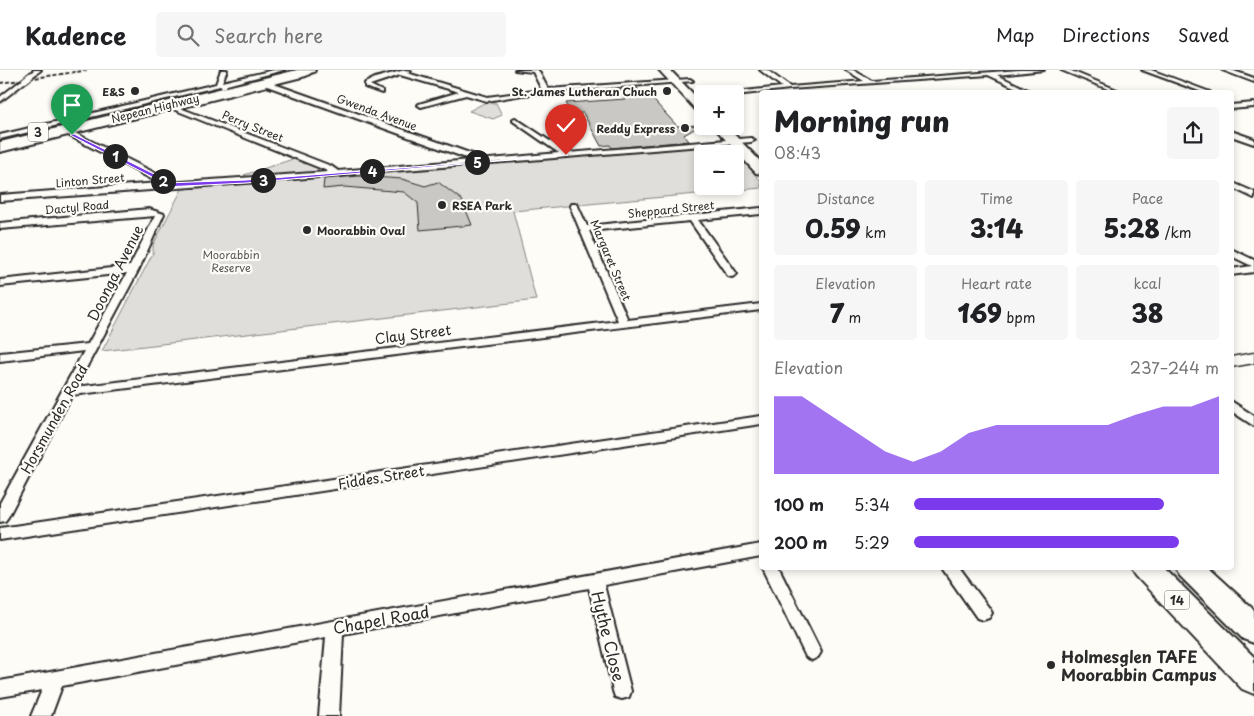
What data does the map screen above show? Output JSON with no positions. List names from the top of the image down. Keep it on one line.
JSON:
{"streets":{"highway":["Nepean Highway","3","14"],"street":["Gwenda Avenue","Perry Street","Linton Street","Dactyl Road","Sheppard Street","Margaret Street","Doonga Avenue","Clay Street","Horsmunden Road","Fiddes Street","Chapel Road","Hythe Close"]},"crossings":[["Nepean Highway","Perry Street"],["Gwenda Avenue","Linton Street"],["Perry Street","Linton Street"],["Dactyl Road","Doonga Avenue"],["Sheppard Street","Margaret Street"],["Margaret Street","Clay Street"],["Doonga Avenue","Horsmunden Road"],["Clay Street","Horsmunden Road"],["Chapel Road","Hythe Close"]],"parks":["Moorabbin Reserve"],"places":["E&S","St. James Lutheran Chuch","Reddy Express","RSEA Park","Moorabbin Oval","Holmesglen TAFE Moorabbin Campus"],"page":{"header":"Kadence","search":"Search here","nav":["Map","Directions","Saved"],"map_buttons":["+","−"],"heading":["Morning run","08:43"],"pins":["1","5","4","3","2"],"stats":[["Distance","0.59 km"],["Time","3:14"],["Pace","5:28 /km"],["Elevation","7 m"],["Heart rate","169 bpm"],["kcal","38"]],"chart":["Elevation","237–244 m"],"list":[{"name":"100 m","note":"5:34"},{"name":"200 m","note":"5:29"}]}}
